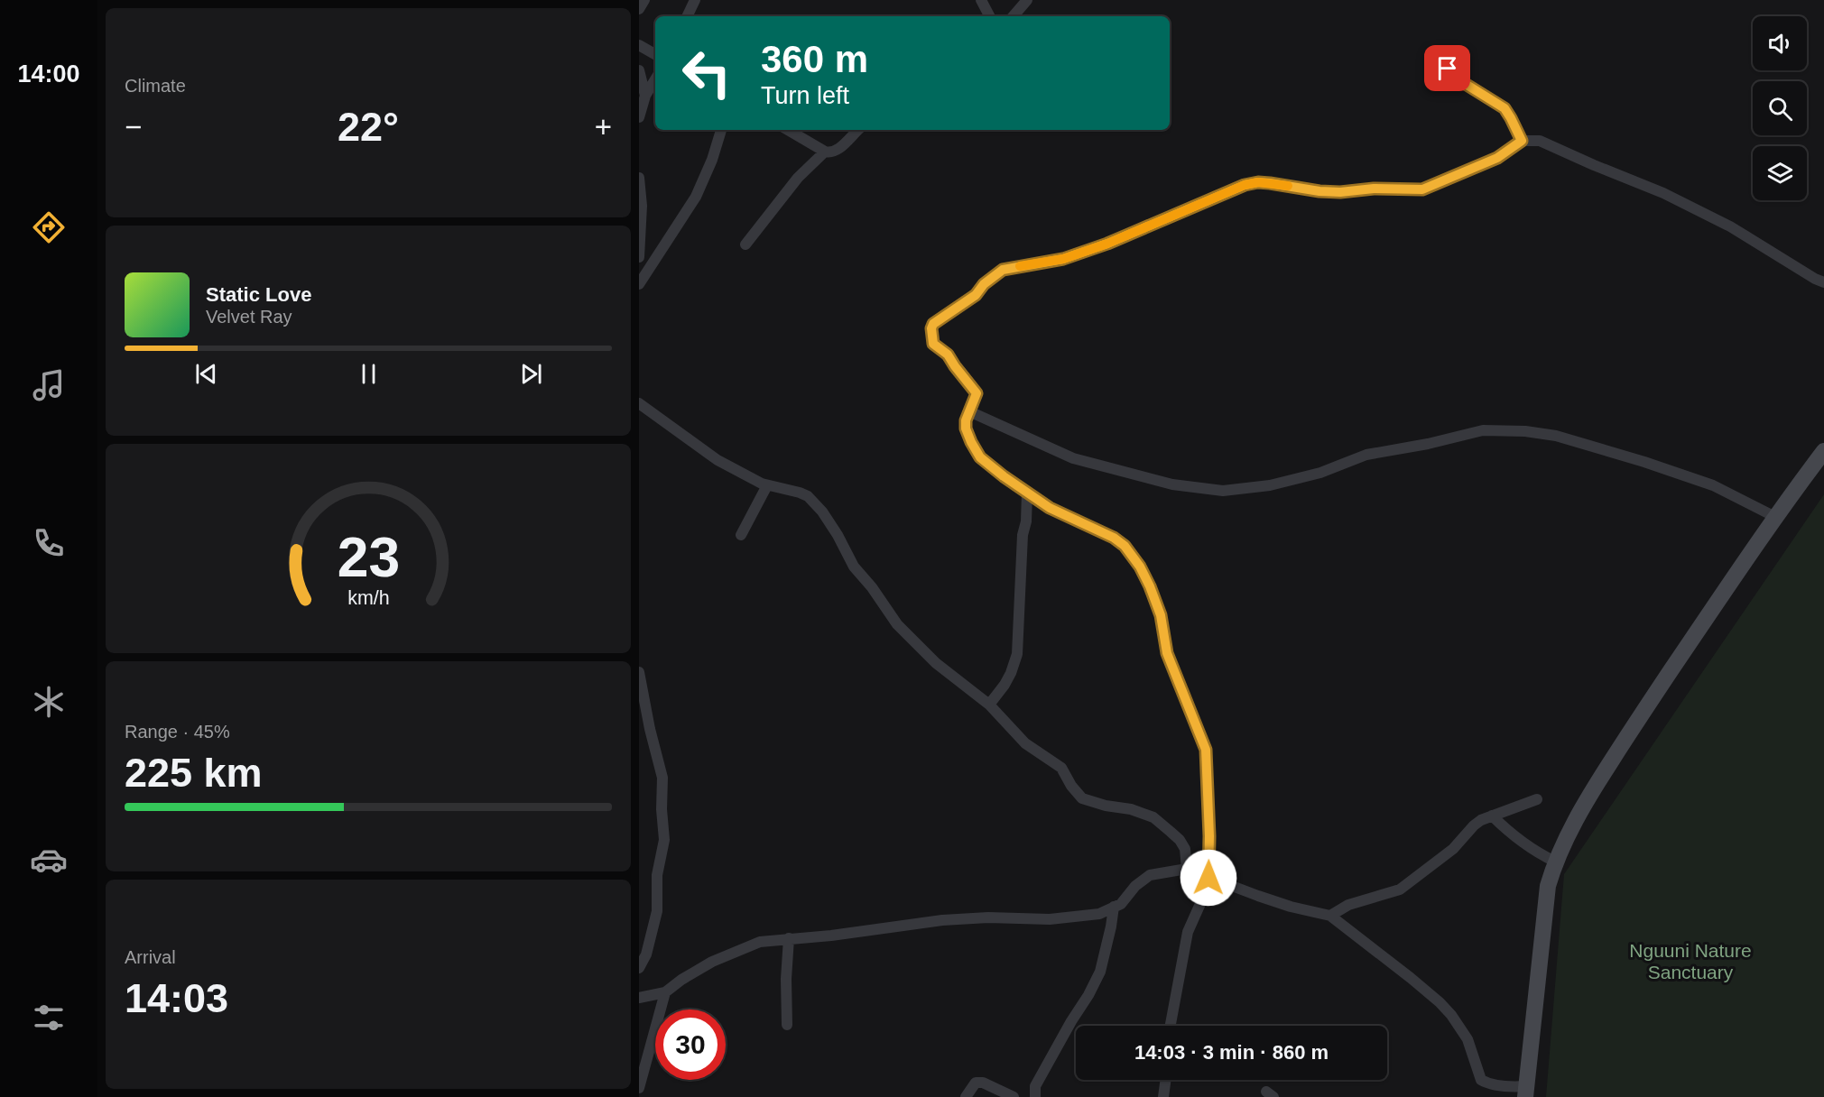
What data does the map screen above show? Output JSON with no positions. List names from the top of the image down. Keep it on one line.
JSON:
{"parks":["Nguuni Nature Sanctuary"],"page":{"tabs":"14:00","tile":["Climate",["Range · 45%","225 km"],["Arrival","14:03"]],"turn":["360 m","Turn left"],"heat":["−","22°","+"],"song":["Static Love","Velvet Ray"],"limit":"30","trip":"14:03 · 3 min · 860 m","gauge":["23","km/h"]}}
